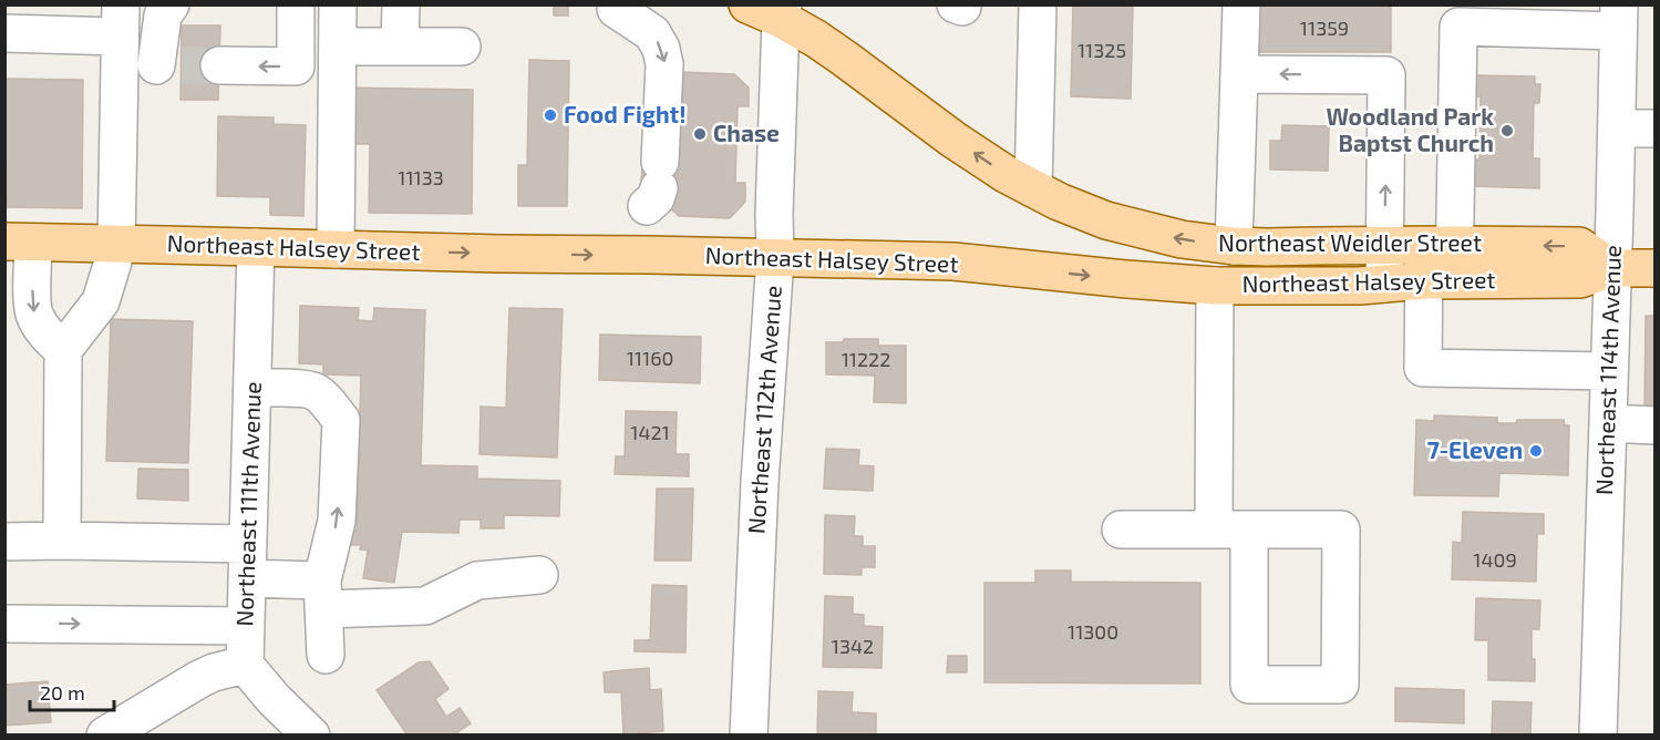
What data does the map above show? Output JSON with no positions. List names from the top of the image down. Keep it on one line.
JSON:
{"streets":{"main road":["Northeast Weidler Street","Northeast Halsey Street"],"street":["Northeast 114th Avenue","Northeast 112th Avenue","Northeast 111th Avenue"]},"crossings":[["Northeast Weidler Street","Northeast Halsey Street"],["Northeast Weidler Street","Northeast 114th Avenue"],["Northeast Weidler Street","Northeast 112th Avenue"],["Northeast Halsey Street","Northeast 112th Avenue"],["Northeast Halsey Street","Northeast 111th Avenue"]],"one_way":["Northeast Weidler Street","Northeast Halsey Street"],"places":["Food Fight!","Woodland Park Baptst Church","Chase","7-Eleven"],"house_numbers":["11359","11325","11133","11160","11222","1421","1409","11300","1342"],"scale_bar":"20 m"}
